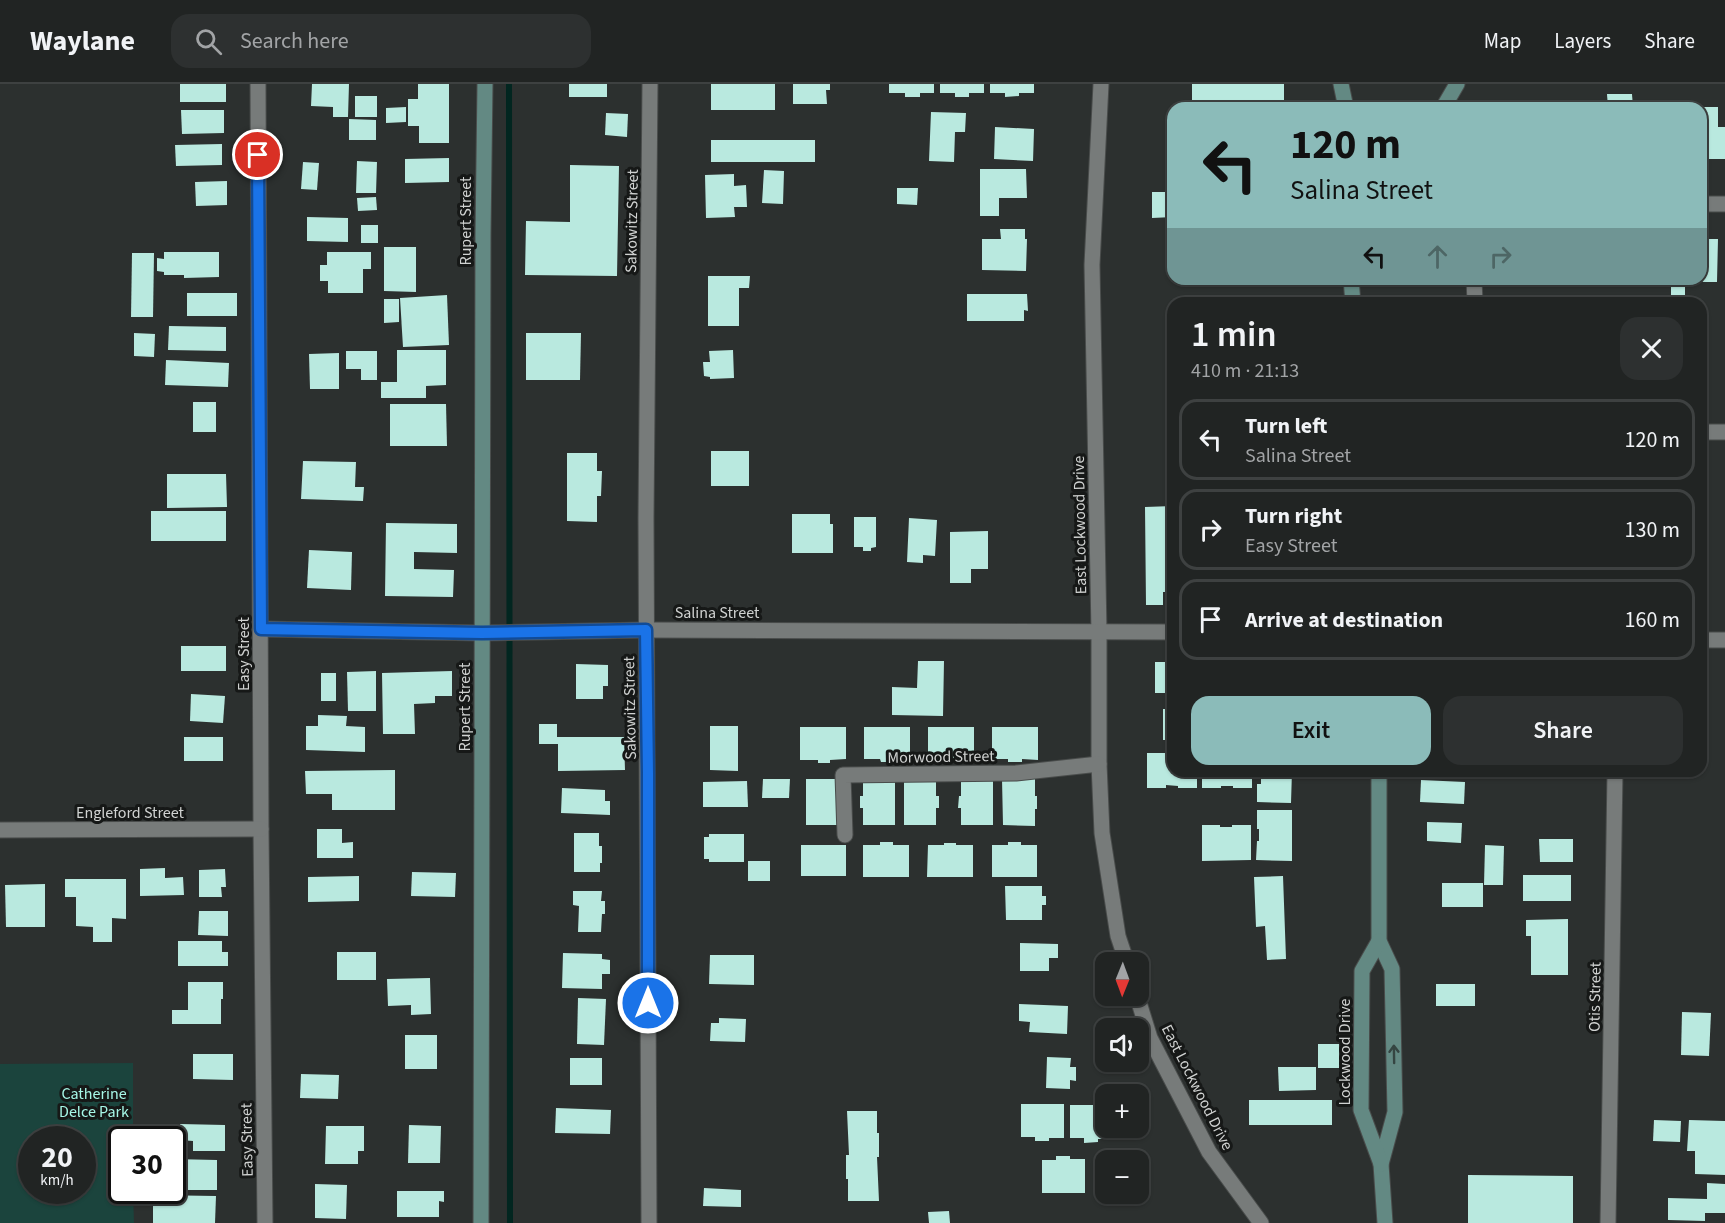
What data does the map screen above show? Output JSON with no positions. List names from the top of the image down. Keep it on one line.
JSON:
{"streets":{"street":["Rupert Street","Sakowitz Street","East Lockwood Drive","Salina Street","Easy Street","Morwood Street","Engleford Street","Otis Street","Lockwood Drive"]},"crossings":[["Rupert Street","Salina Street"],["Sakowitz Street","Salina Street"],["East Lockwood Drive","Salina Street"],["East Lockwood Drive","Morwood Street"],["Salina Street","Easy Street"],["Easy Street","Engleford Street"]],"parks":["Catherine Delce Park"],"north":"bottom","page":{"header":"Waylane","search":"Search here","nav":["Map","Layers","Share"],"turn":["120 m","Salina Street"],"heading":["1 min","410 m · 21:13"],"list":[{"name":"Turn left","note":"Salina Street","value":"120 m"},{"name":"Turn right","note":"Easy Street","value":"130 m"},{"name":"Arrive at destination","value":"160 m"}],"buttons":["Exit","Share"],"map_buttons":["+","−"],"speed":"20 km/h","limit":"30"}}
